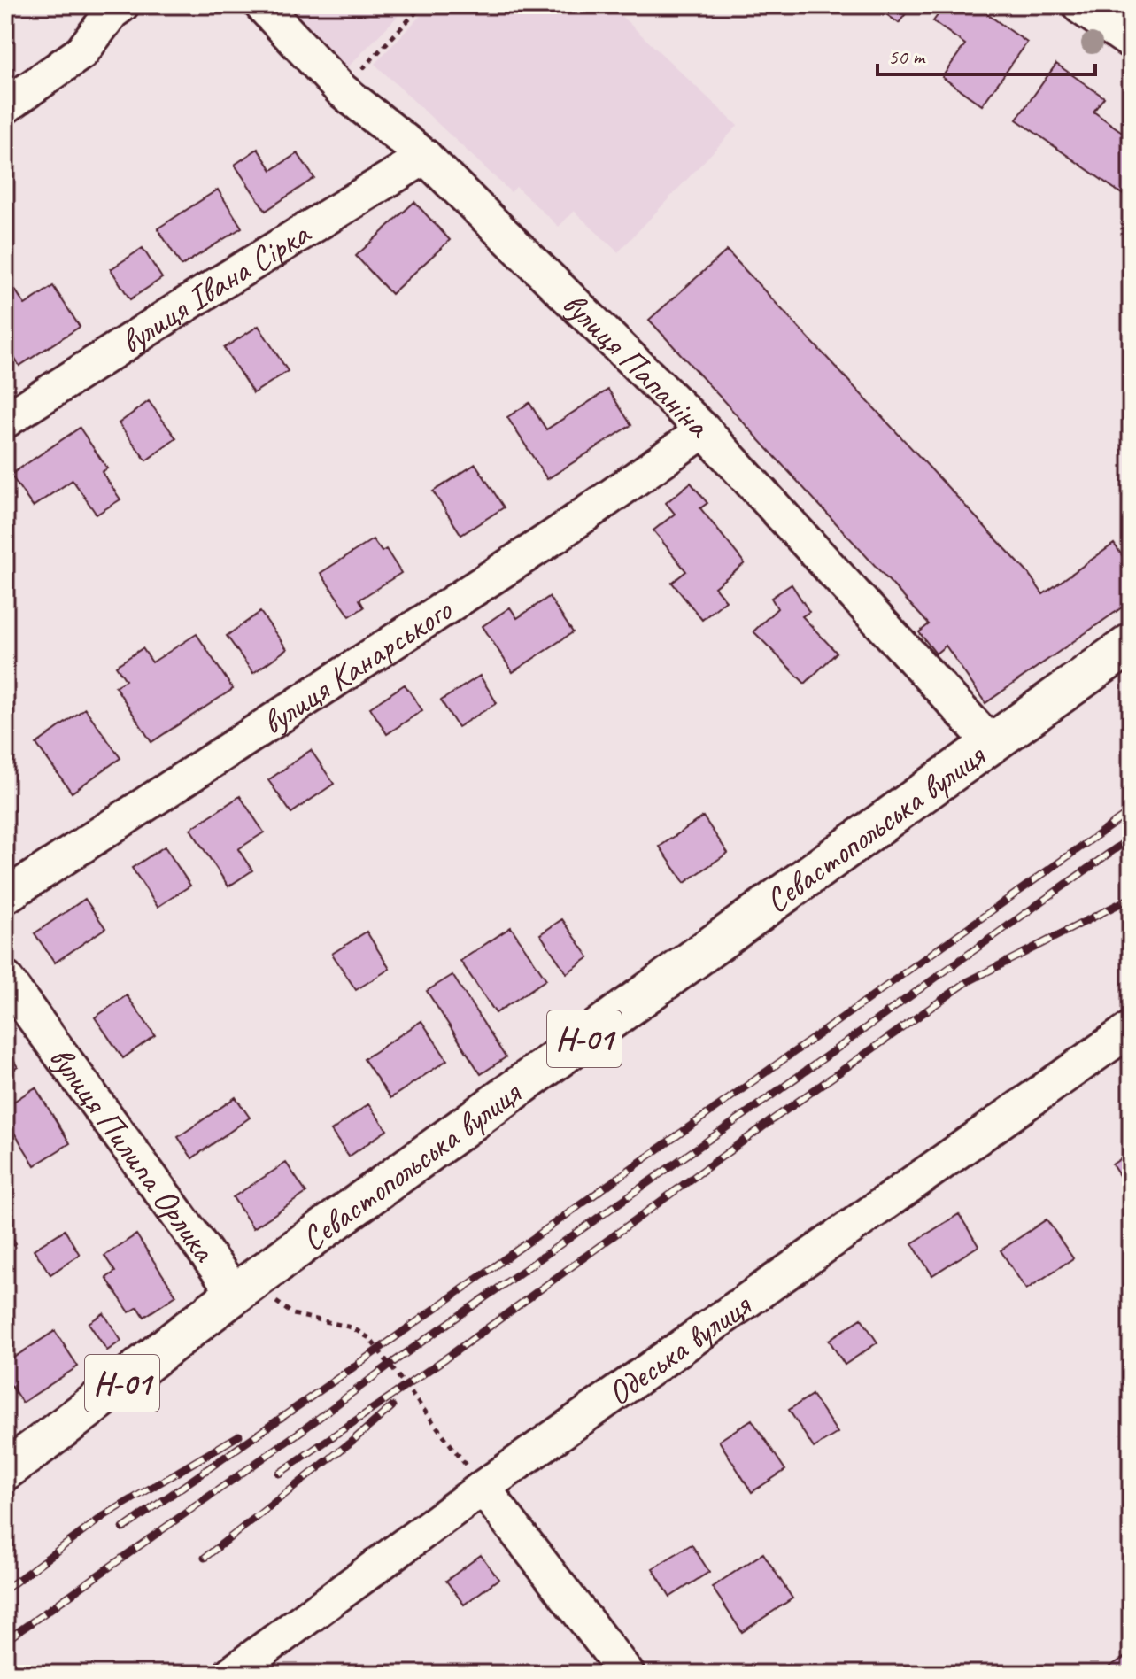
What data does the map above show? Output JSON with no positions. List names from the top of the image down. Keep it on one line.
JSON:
{"streets":{"main road":["Севастопольська вулиця","Н-01"],"street":["вулиця Івана Сірка","вулиця Папаніна","вулиця Канарського","вулиця Пилипа Орлика","Одеська вулиця"]},"crossings":[["вулиця Івана Сірка","вулиця Папаніна"],["вулиця Папаніна","вулиця Канарського"],["вулиця Папаніна","Севастопольська вулиця"],["Севастопольська вулиця","вулиця Пилипа Орлика"]],"scale_bar":"50 m"}
